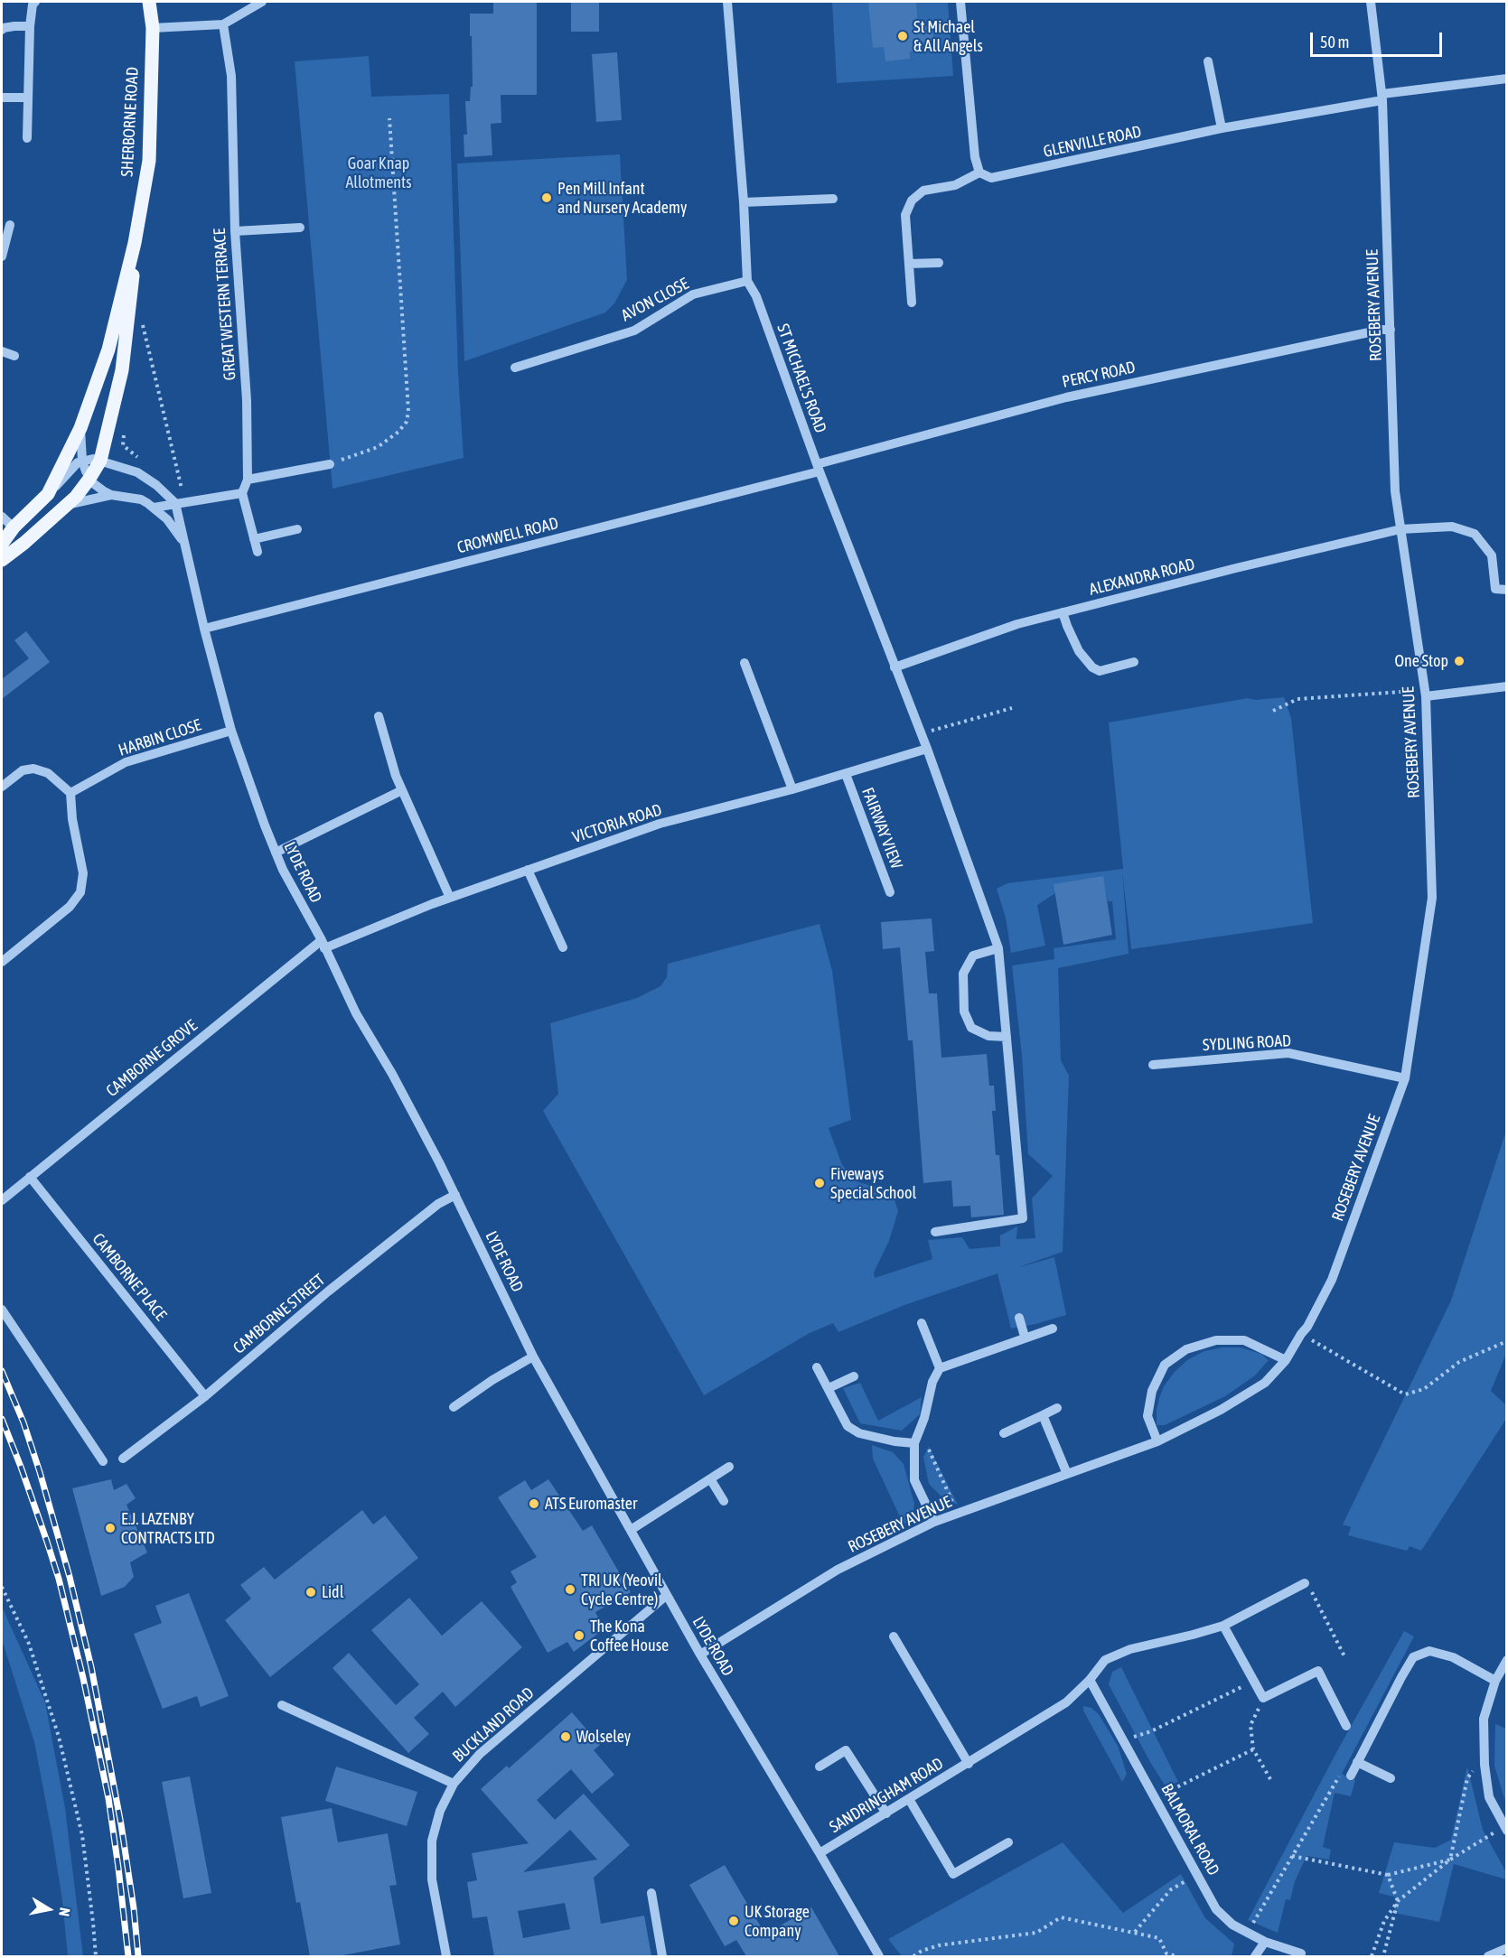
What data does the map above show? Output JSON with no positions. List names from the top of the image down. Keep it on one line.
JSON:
{"streets":{"main road":["SHERBORNE ROAD"],"street":["GLENVILLE ROAD","AVON CLOSE","GREAT WESTERN TERRACE","ROSEBERY AVENUE","PERCY ROAD","ST MICHAEL'S ROAD","CROMWELL ROAD","ALEXANDRA ROAD","HARBIN CLOSE","VICTORIA ROAD","FAIRWAY VIEW","LYDE ROAD","SYDLING ROAD","CAMBORNE GROVE","CAMBORNE PLACE","CAMBORNE STREET","BUCKLAND ROAD","SANDRINGHAM ROAD","BALMORAL ROAD"]},"crossings":[["SHERBORNE ROAD","LYDE ROAD"],["GLENVILLE ROAD","ROSEBERY AVENUE"],["AVON CLOSE","ST MICHAEL'S ROAD"],["ROSEBERY AVENUE","PERCY ROAD"],["ROSEBERY AVENUE","ALEXANDRA ROAD"],["ROSEBERY AVENUE","LYDE ROAD"],["ROSEBERY AVENUE","SYDLING ROAD"],["PERCY ROAD","ST MICHAEL'S ROAD"],["PERCY ROAD","CROMWELL ROAD"],["ST MICHAEL'S ROAD","CROMWELL ROAD"],["ST MICHAEL'S ROAD","ALEXANDRA ROAD"],["ST MICHAEL'S ROAD","VICTORIA ROAD"],["CROMWELL ROAD","LYDE ROAD"],["HARBIN CLOSE","LYDE ROAD"],["VICTORIA ROAD","FAIRWAY VIEW"],["VICTORIA ROAD","LYDE ROAD"],["VICTORIA ROAD","CAMBORNE GROVE"],["LYDE ROAD","CAMBORNE GROVE"],["LYDE ROAD","CAMBORNE STREET"],["LYDE ROAD","BUCKLAND ROAD"],["LYDE ROAD","SANDRINGHAM ROAD"],["CAMBORNE GROVE","CAMBORNE PLACE"],["CAMBORNE PLACE","CAMBORNE STREET"],["SANDRINGHAM ROAD","BALMORAL ROAD"]],"parks":["Goar Knap Allotments"],"places":["St Michael & All Angels","Pen Mill Infant and Nursery Academy","One Stop","Fiveways Special School","ATS Euromaster","E.J. LAZENBY CONTRACTS LTD","TRI UK (Yeovil Cycle Centre)","Lidl","The Kona Coffee House","Wolseley","UK Storage Company"],"scale_bar":"50 m","north":"right"}
